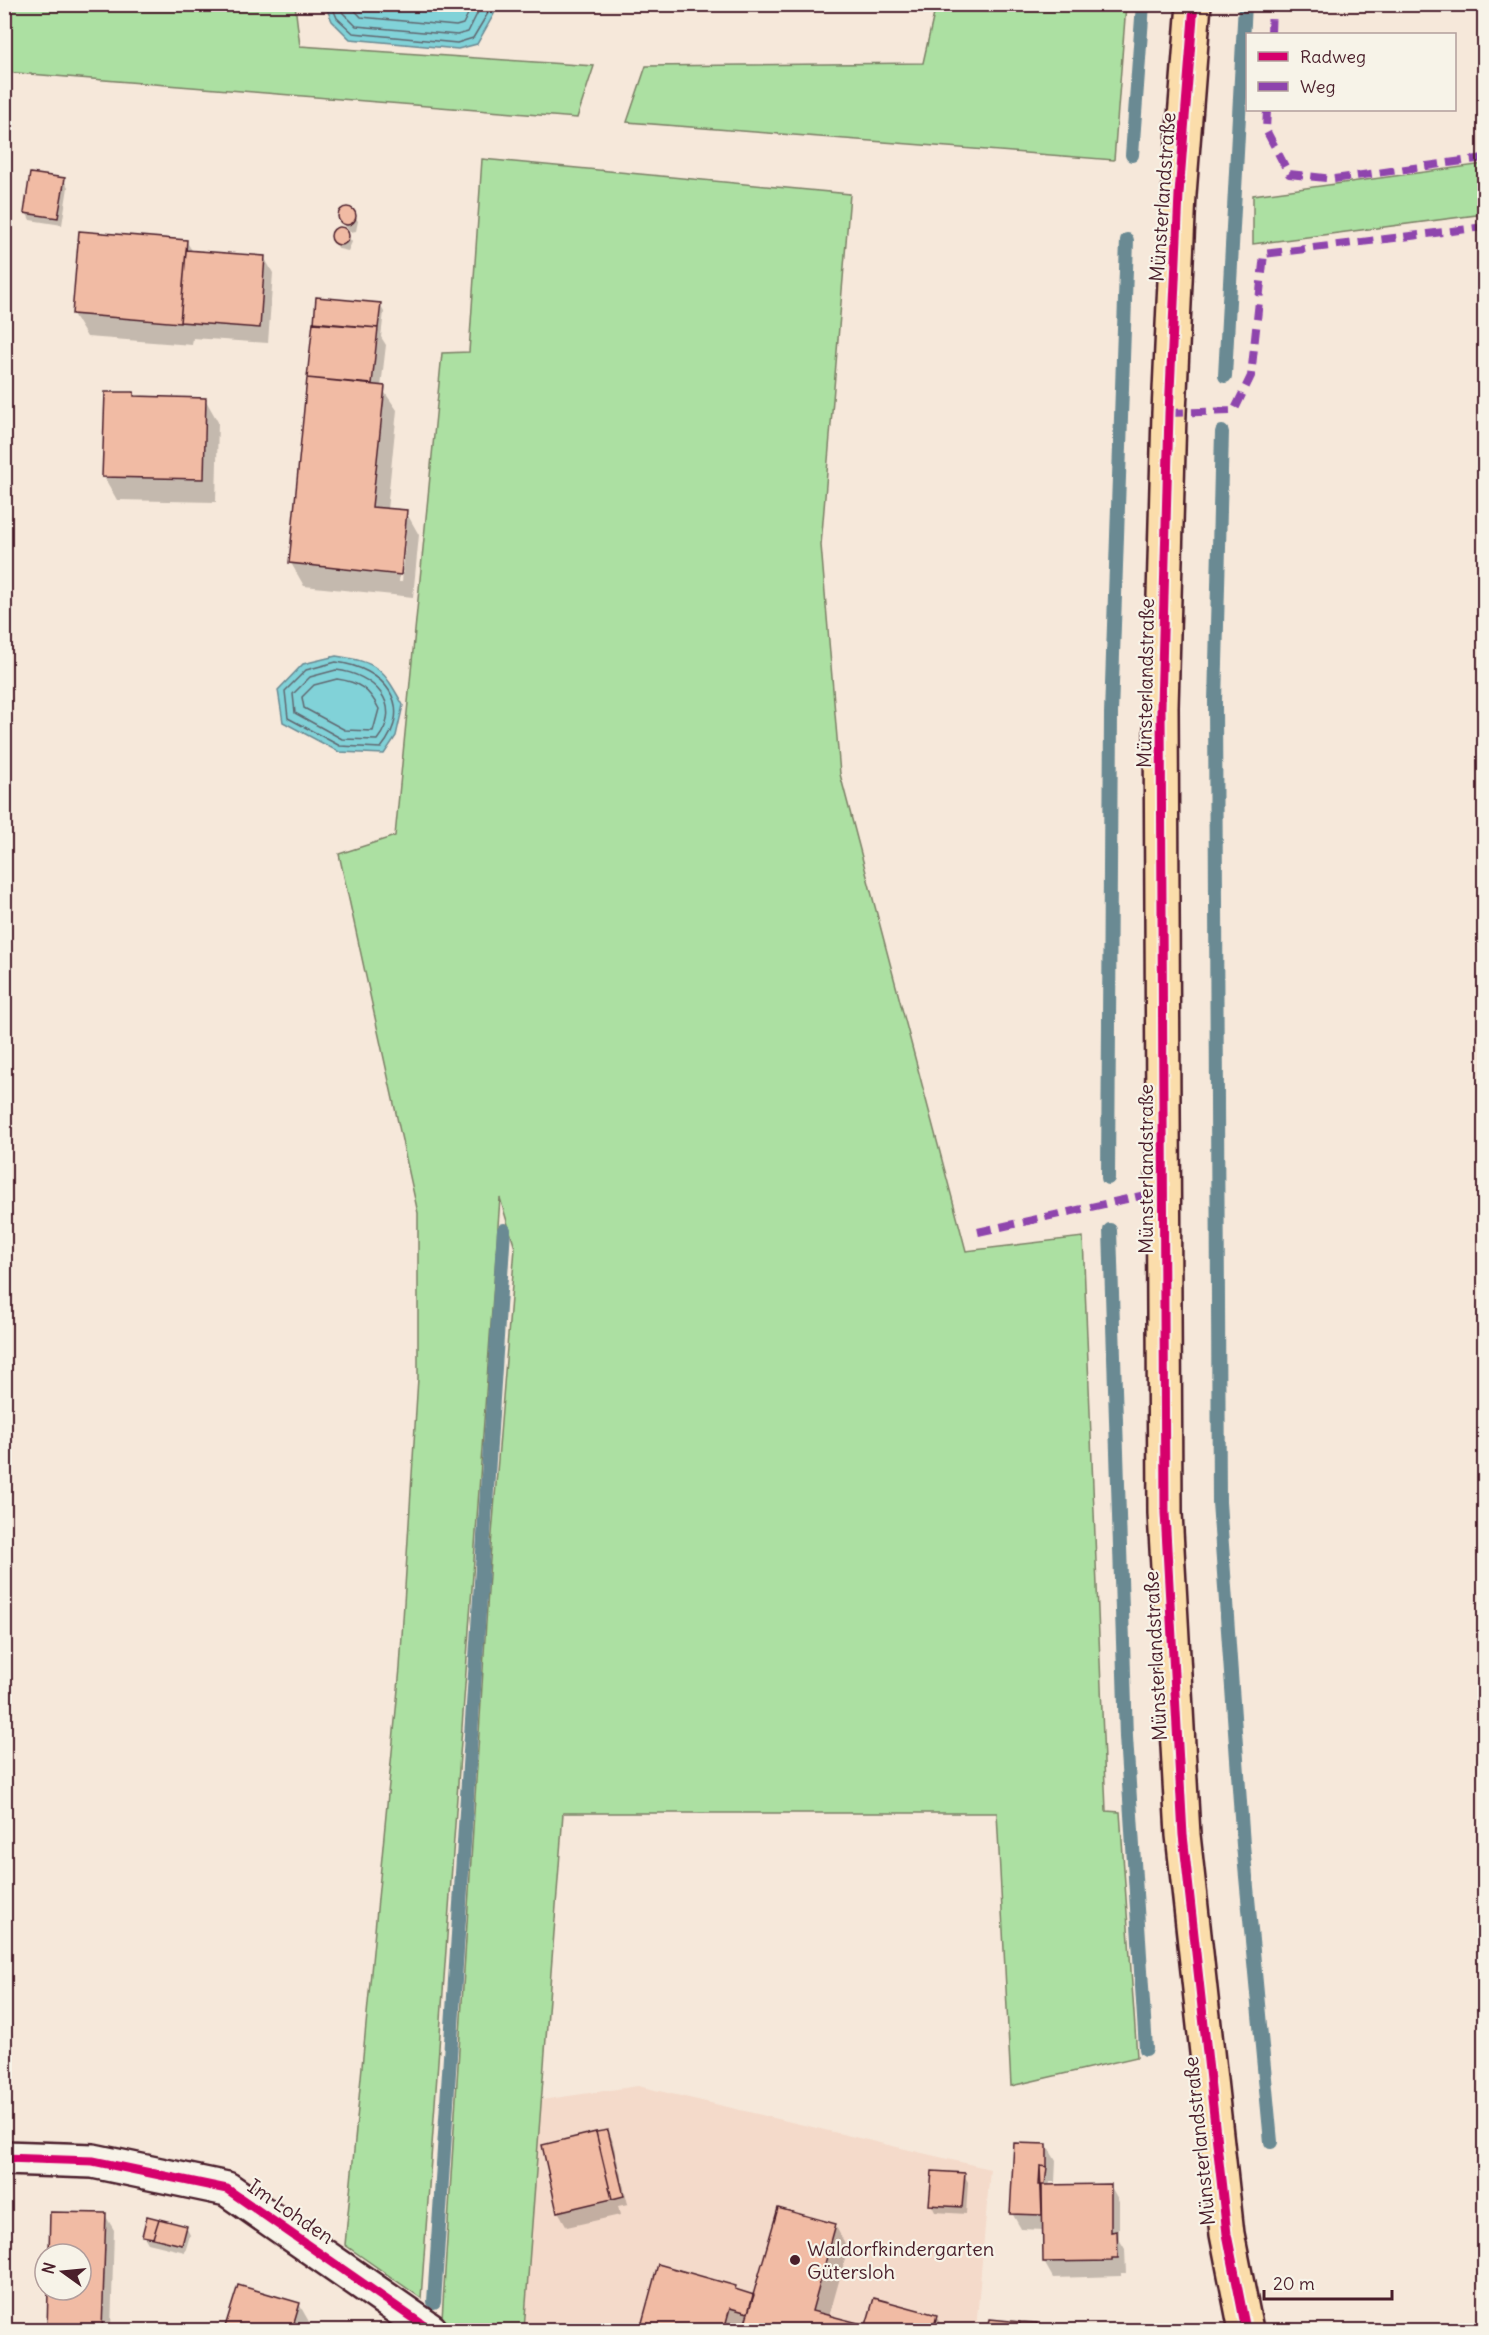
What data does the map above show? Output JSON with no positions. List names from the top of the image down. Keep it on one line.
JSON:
{"streets":{"main road":["Münsterlandstraße"],"street":["Im Lohden"]},"places":["Waldorfkindergarten Gütersloh"],"legend":["Radweg","Weg"],"scale_bar":"20 m","north":"left"}
